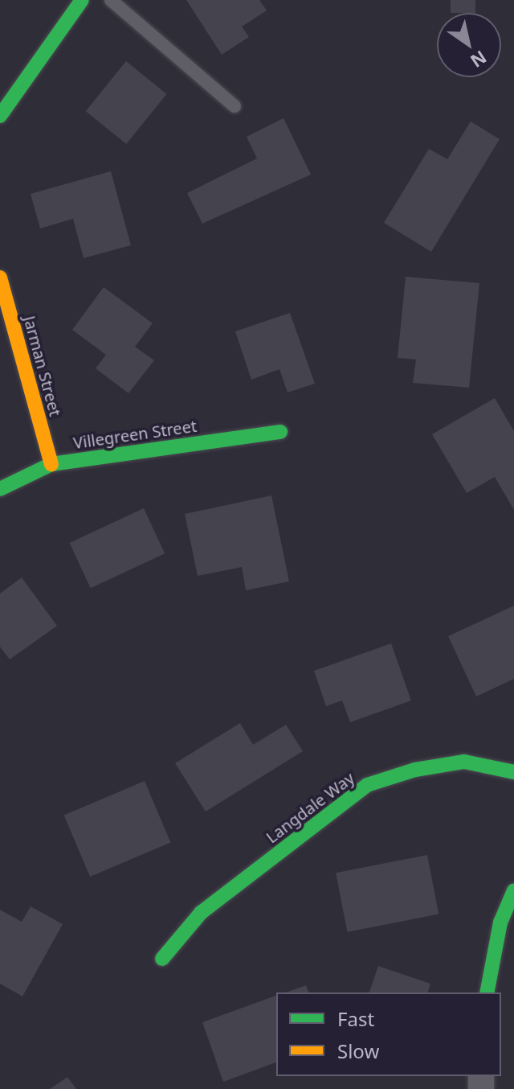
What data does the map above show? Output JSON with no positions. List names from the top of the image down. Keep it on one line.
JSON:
{"streets":{"street":["Jarman Street","Villegreen Street","Langdale Way"]},"crossings":[["Jarman Street","Villegreen Street"]],"legend":["Fast","Slow"],"north":"bottom right"}
